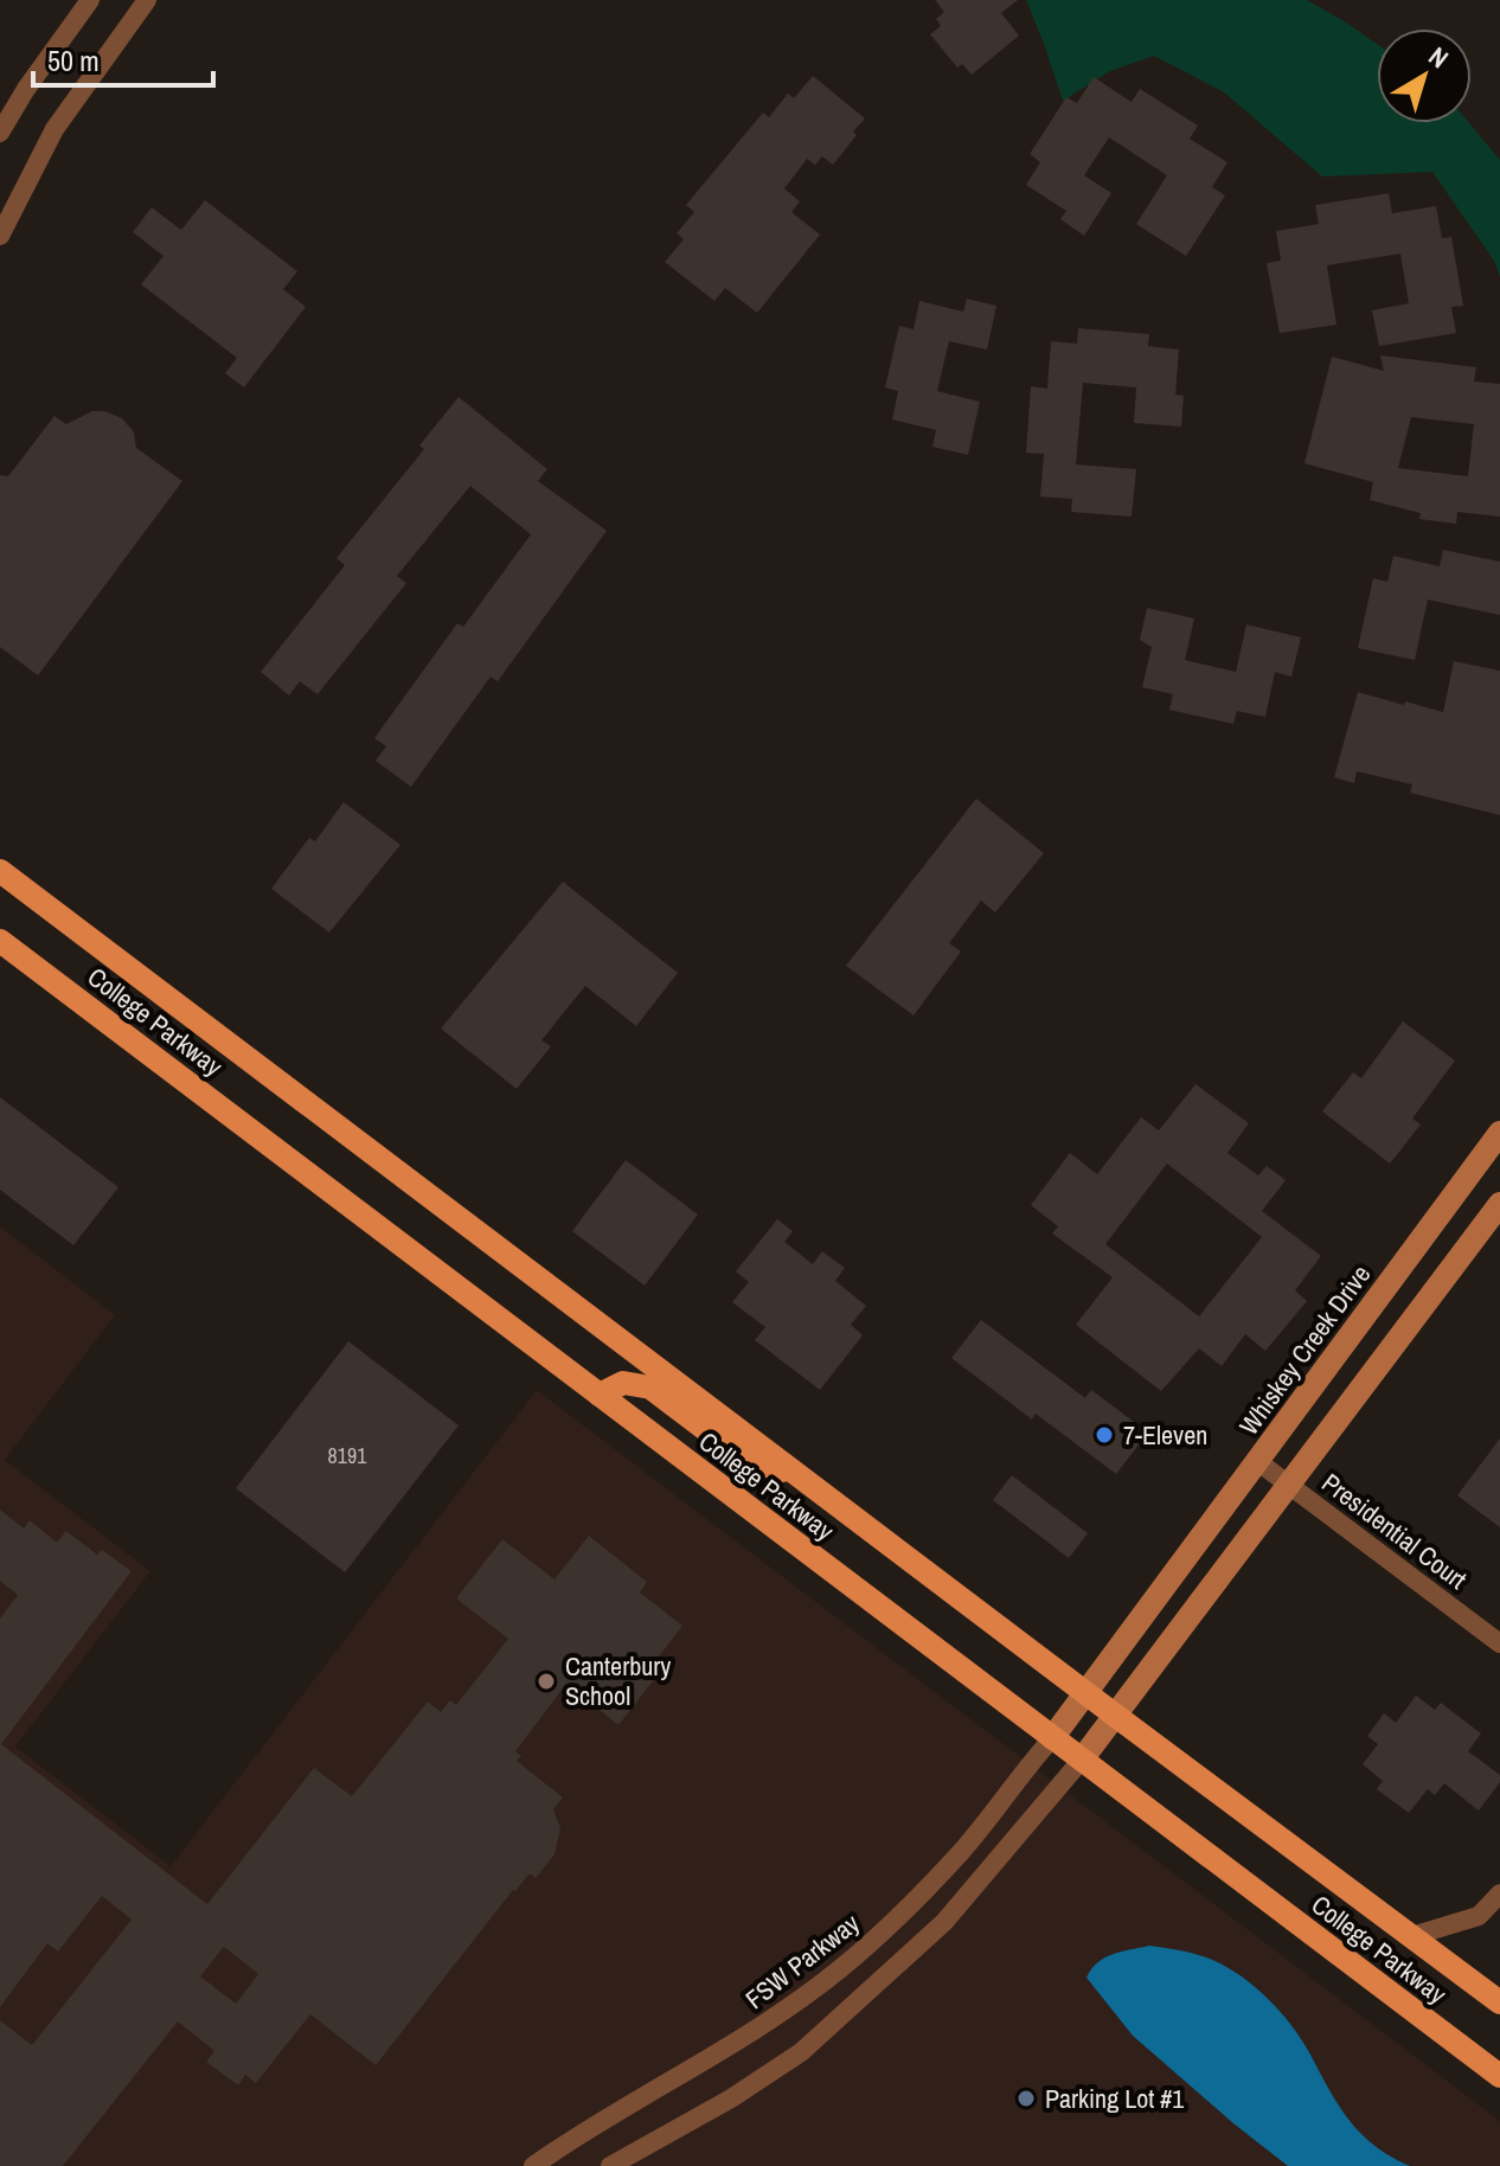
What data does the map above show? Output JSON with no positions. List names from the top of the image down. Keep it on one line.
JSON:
{"streets":{"main road":["College Parkway"],"street":["Whiskey Creek Drive","Presidential Court","FSW Parkway"]},"crossings":[["College Parkway","Whiskey Creek Drive"],["College Parkway","FSW Parkway"],["Whiskey Creek Drive","Presidential Court"],["Whiskey Creek Drive","FSW Parkway"]],"places":["7-Eleven","Canterbury School","Parking Lot #1"],"house_numbers":["8191"],"scale_bar":"50 m","north":"top right"}
